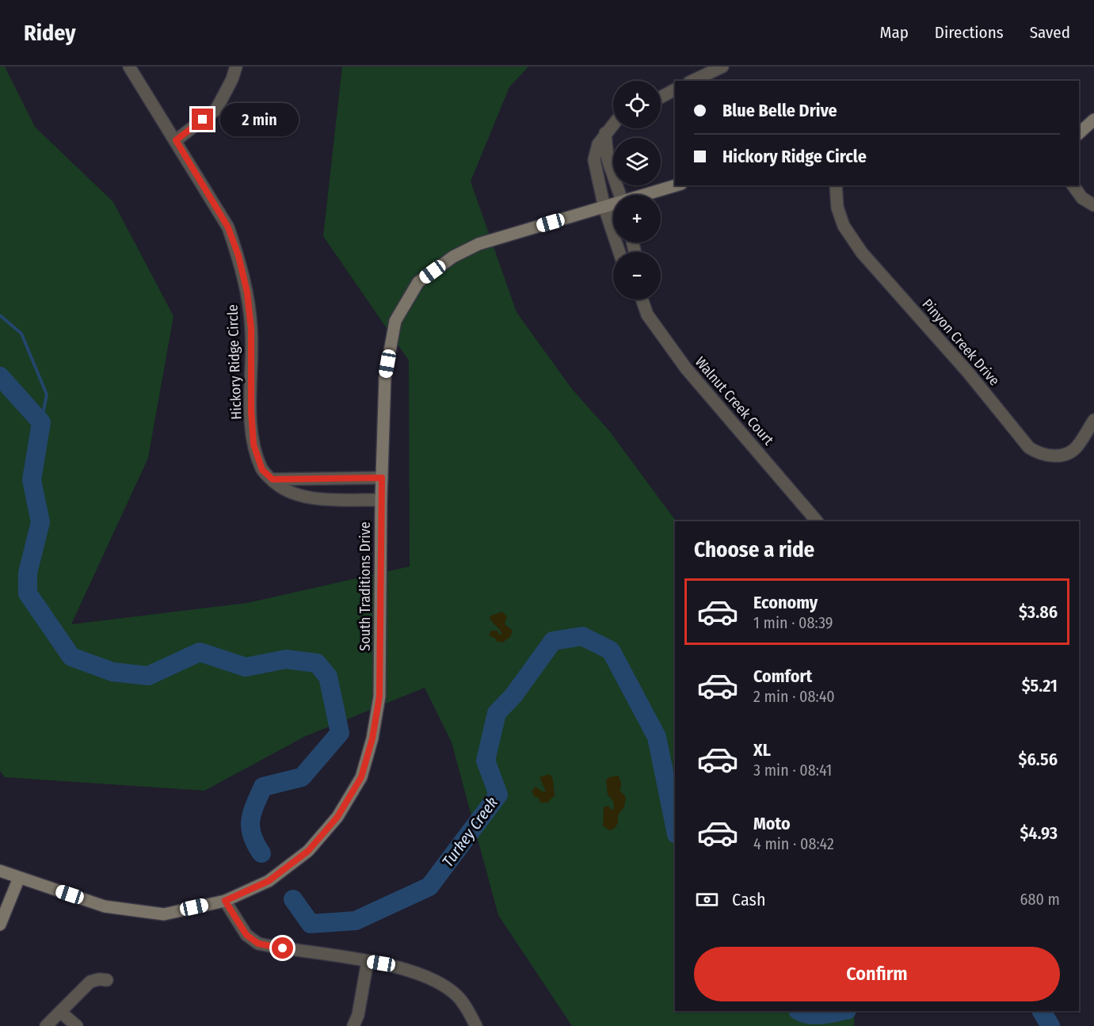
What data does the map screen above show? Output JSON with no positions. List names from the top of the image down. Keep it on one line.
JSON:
{"streets":{"street":["Pinyon Creek Drive","Hickory Ridge Circle","Walnut Creek Court","South Traditions Drive"]},"crossings":[["Hickory Ridge Circle","South Traditions Drive"]],"water":["Turkey Creek"],"page":{"header":"Ridey","nav":["Map","Directions","Saved"],"map_buttons":["+","−"],"banner":["Blue Belle Drive","Hickory Ridge Circle"],"bubble":"2 min","heading":"Choose a ride","list":[{"name":"Economy","note":"1 min · 08:39","value":"$3.86"},{"name":"Comfort","note":"2 min · 08:40","value":"$5.21"},{"name":"XL","note":"3 min · 08:41","value":"$6.56"},{"name":"Moto","note":"4 min · 08:42","value":"$4.93"}],"pay":["Cash","680 m"],"buttons":"Confirm"}}
